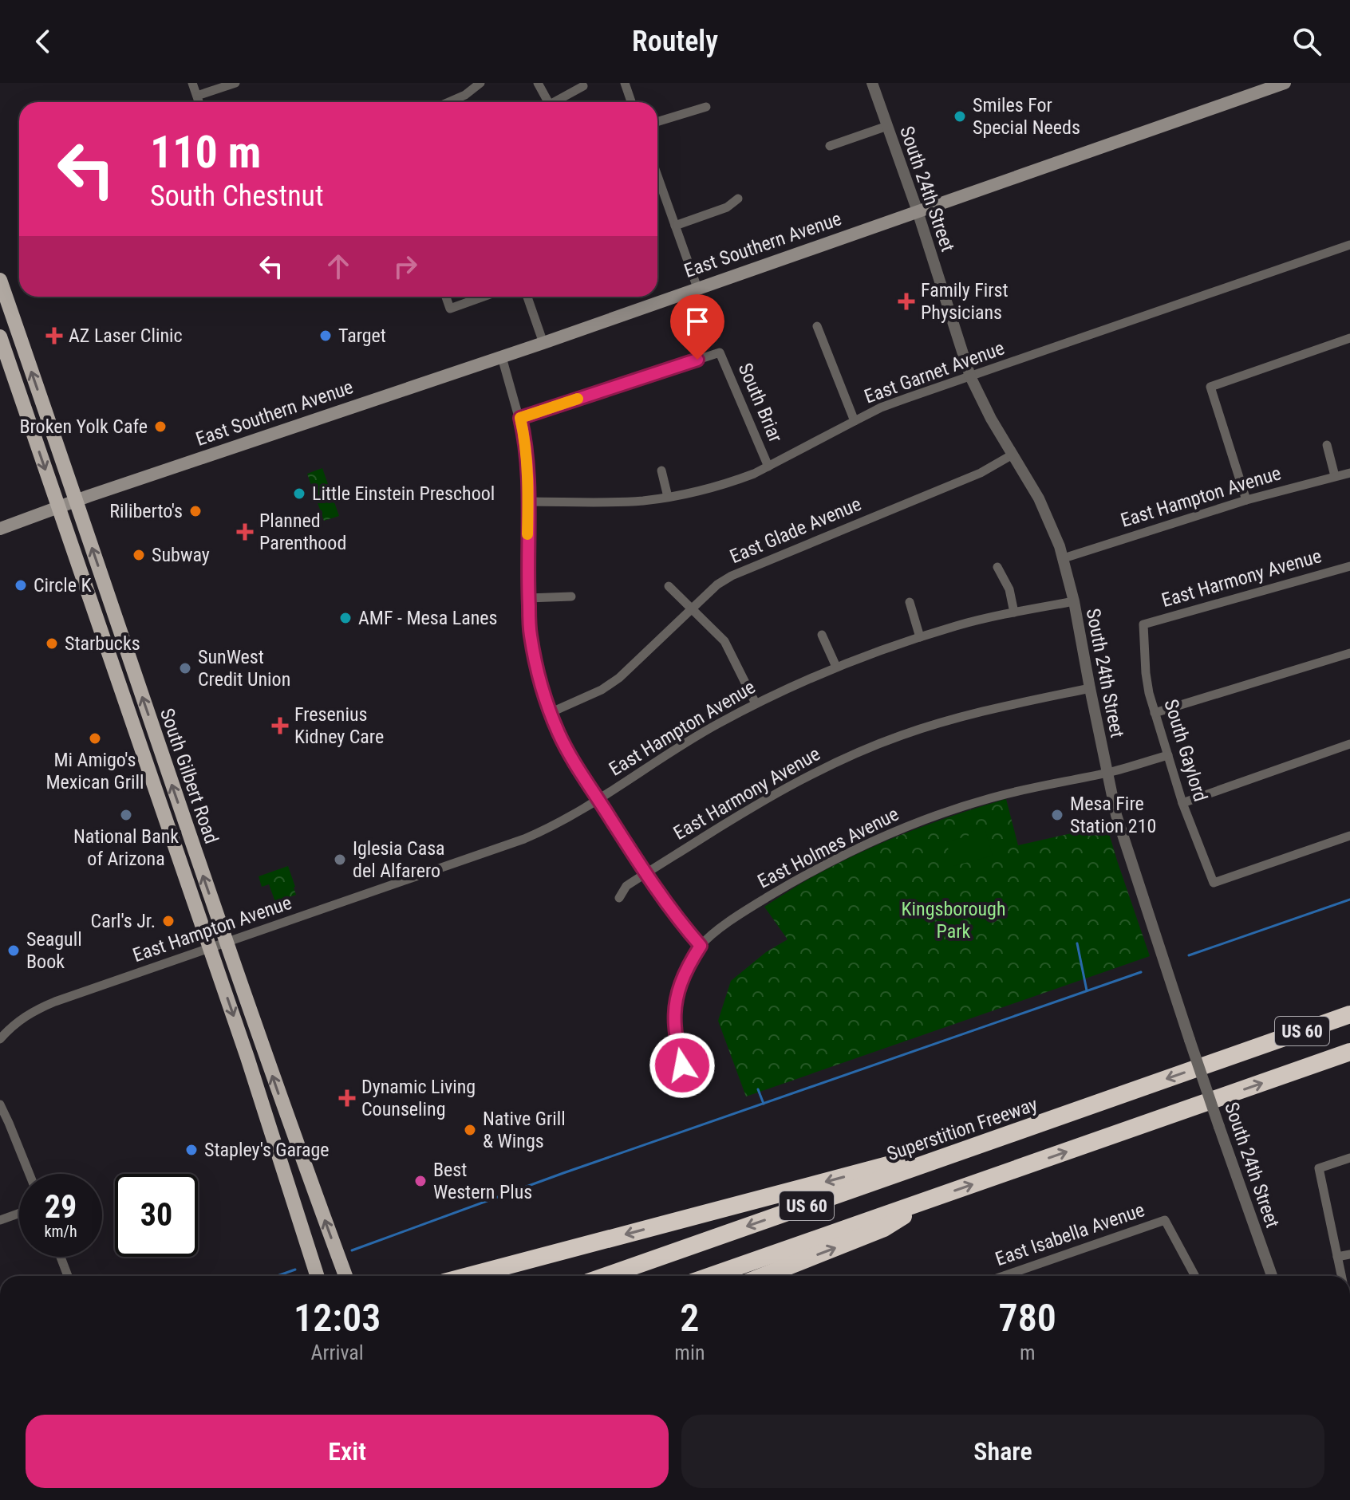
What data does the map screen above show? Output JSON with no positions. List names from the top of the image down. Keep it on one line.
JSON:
{"streets":{"highway":["US 60","Superstition Freeway"],"main road":["East Southern Avenue","South Gilbert Road"],"street":["South 24th Street","East Garnet Avenue","South Briar","East Hampton Avenue","East Glade Avenue","East Harmony Avenue","South Gaylord","East Holmes Avenue","East Isabella Avenue"]},"crossings":[["South 24th Street","East Southern Avenue"],["South 24th Street","East Garnet Avenue"],["South 24th Street","East Hampton Avenue"],["South 24th Street","East Glade Avenue"],["South 24th Street","East Harmony Avenue"],["South 24th Street","East Holmes Avenue"],["East Southern Avenue","South Gilbert Road"],["East Garnet Avenue","South Briar"],["East Hampton Avenue","South Gilbert Road"],["East Harmony Avenue","South Gaylord"],["South Gaylord","East Holmes Avenue"]],"parks":["Kingsborough Park"],"places":{"other":["Smiles For Special Needs","Target","Broken Yolk Cafe","Little Einstein Preschool","Riliberto's","Subway","Circle K","AMF - Mesa Lanes","Starbucks","SunWest Credit Union","Mi Amigo's Mexican Grill","National Bank of Arizona","Mesa Fire Station 210","Iglesia Casa del Alfarero","Carl's Jr.","Seagull Book","Native Grill & Wings","Stapley's Garage","Best Western Plus"],"health":["Family First Physicians","AZ Laser Clinic","Planned Parenthood","Fresenius Kidney Care","Dynamic Living Counseling"]},"page":{"header":"Routely","turn":["110 m","South Chestnut"],"speed":"29 km/h","limit":"30","eta":["12:03","Arrival","2","min","780","m"],"buttons":["Exit","Share"]}}
